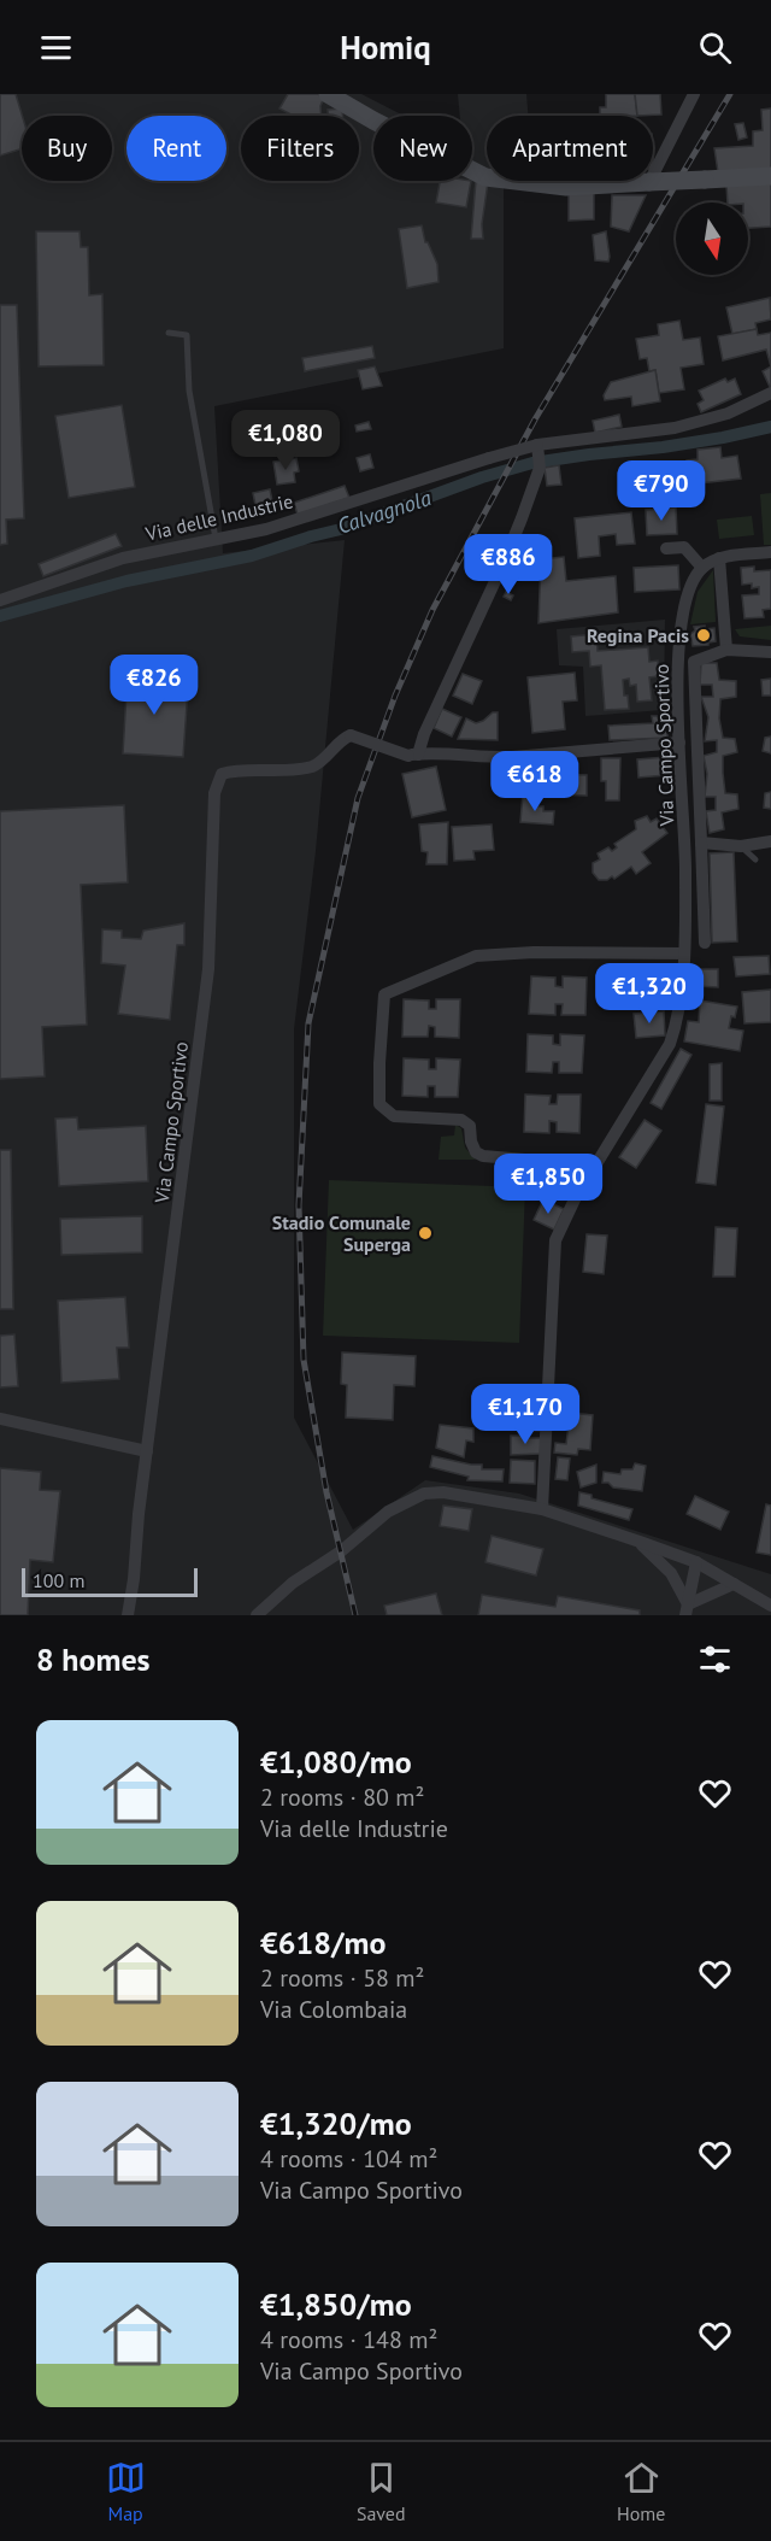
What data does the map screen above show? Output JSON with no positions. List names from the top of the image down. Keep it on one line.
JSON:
{"streets":{"street":["Via delle Industrie","Via Campo Sportivo"]},"water":["Calvagnola"],"places":["Regina Pacis","Stadio Comunale Superga"],"scale_bar":"100 m","north":"bottom","page":{"header":"Homiq","chip":["Buy","Rent","Filters","New","Apartment"],"price":["€1,080","€790","€886","€826","€618","€1,320","€1,850","€1,170"],"scale":"100 m","heading":"8 homes","list":[{"name":"€1,080/mo","note":"2 rooms · 80 m² · Via delle Industrie"},{"name":"€618/mo","note":"2 rooms · 58 m² · Via Colombaia"},{"name":"€1,320/mo","note":"4 rooms · 104 m² · Via Campo Sportivo"},{"name":"€1,850/mo","note":"4 rooms · 148 m² · Via Campo Sportivo"}],"tabs":["Map","Saved","Home"]}}
